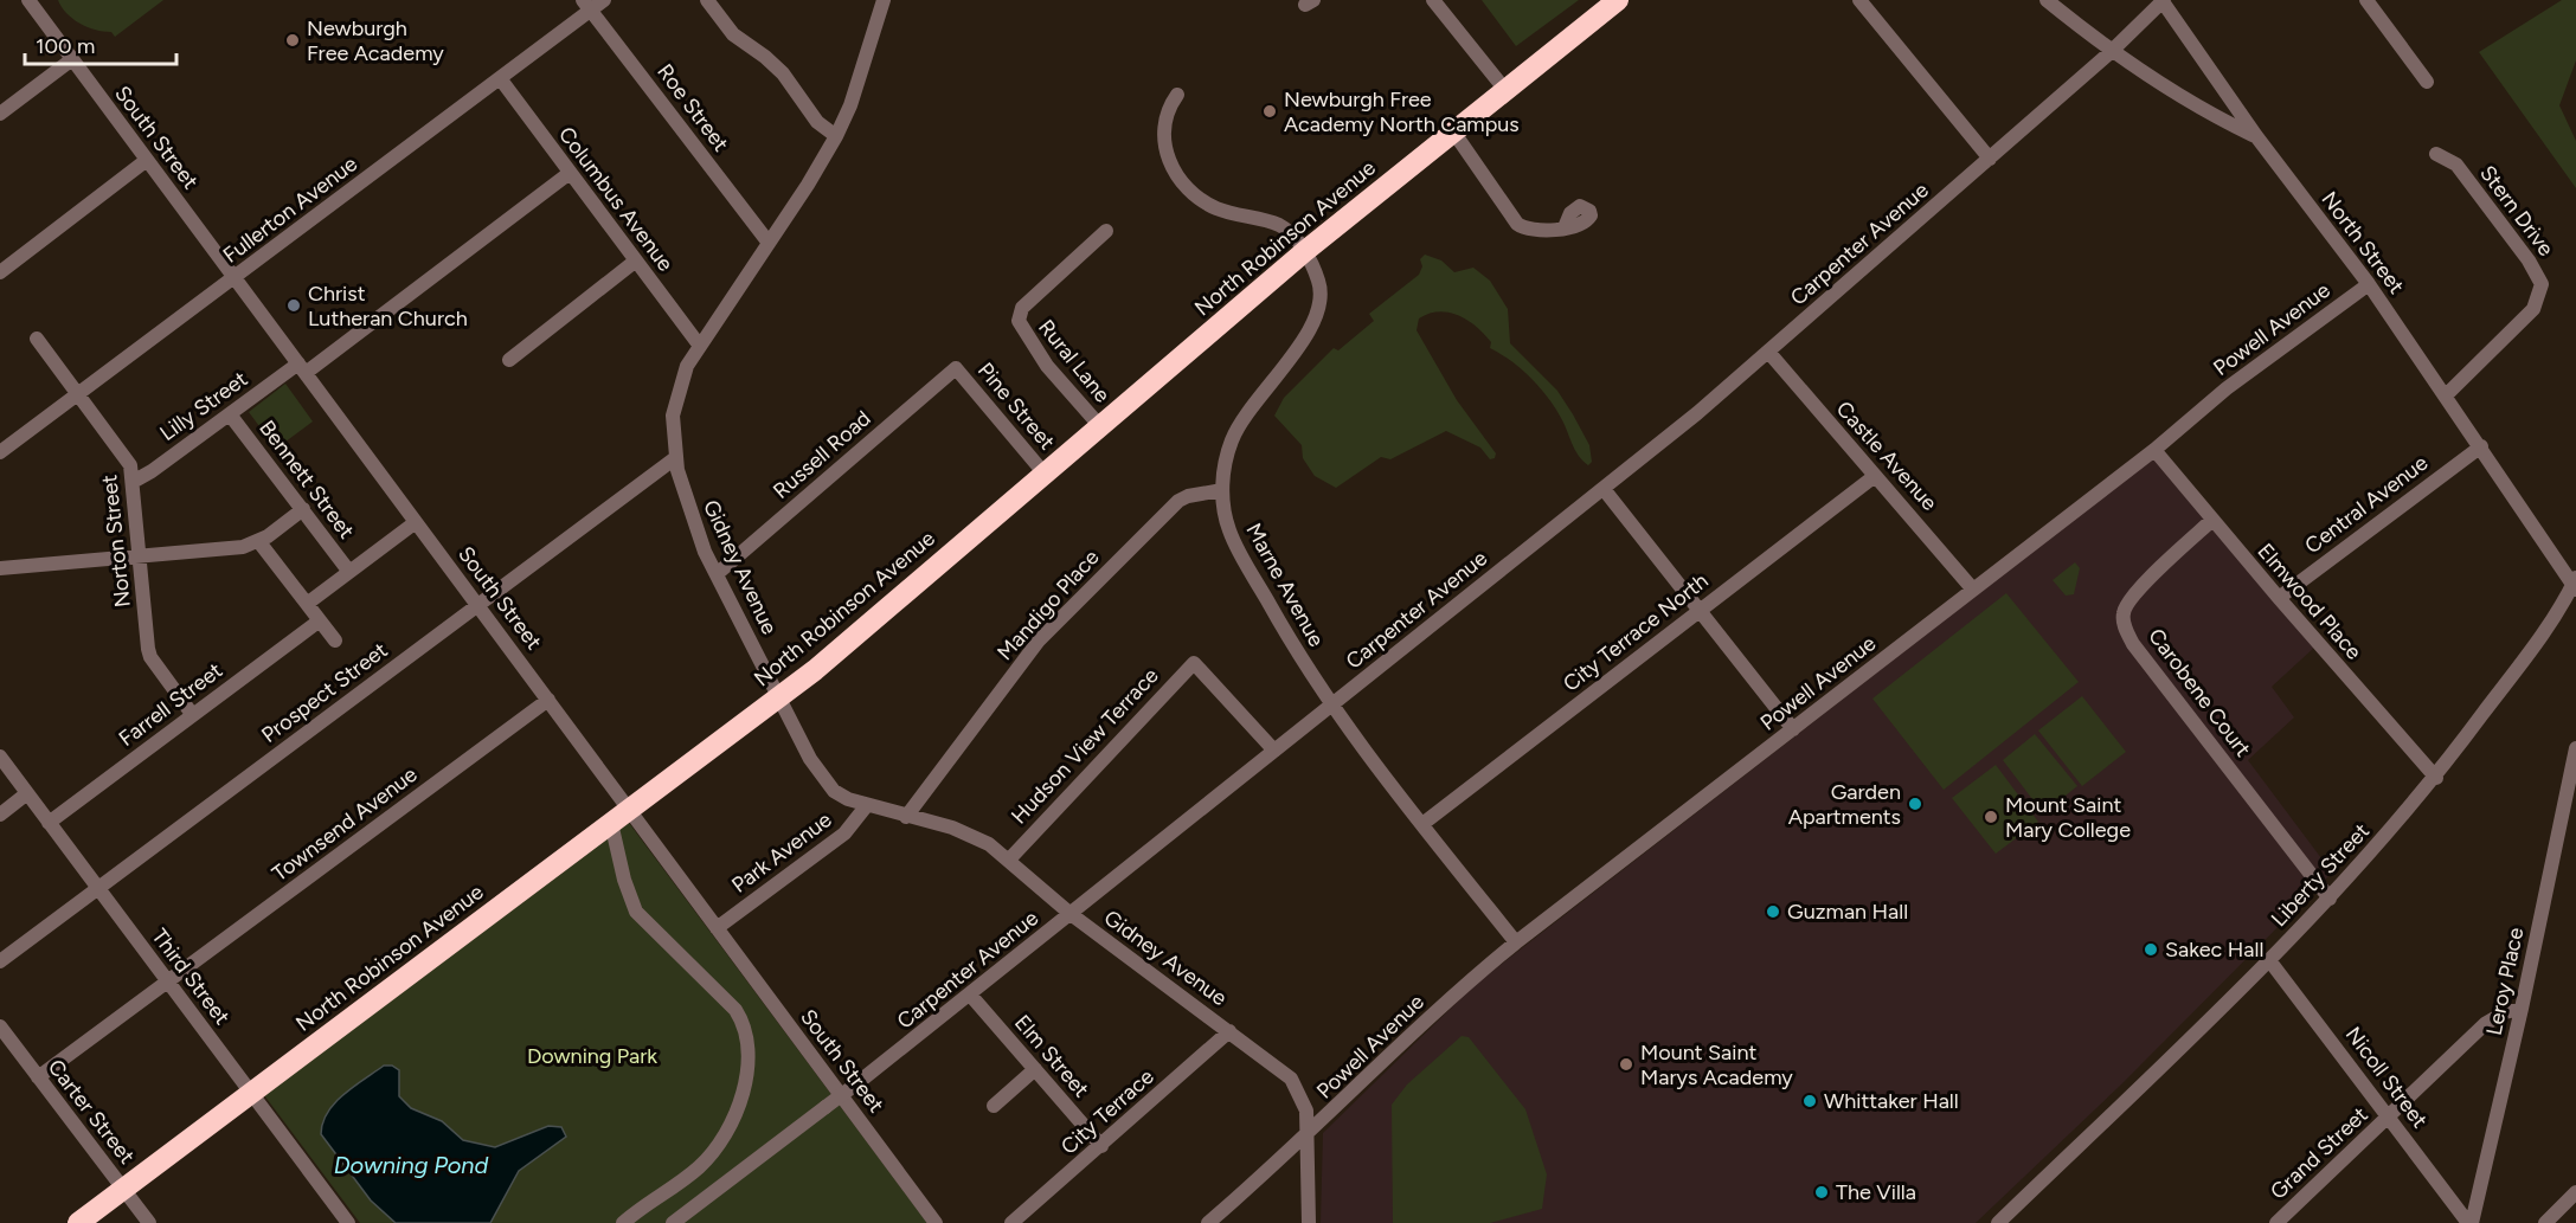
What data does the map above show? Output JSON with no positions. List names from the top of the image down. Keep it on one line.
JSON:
{"streets":{"highway":["North Robinson Avenue"],"street":["Roe Street","South Street","Columbus Avenue","Fullerton Avenue","Stern Drive","North Street","Carpenter Avenue","Powell Avenue","Rural Lane","Lilly Street","Pine Street","Russell Road","Castle Avenue","Bennett Street","Central Avenue","Norton Street","Gidney Avenue","Marne Avenue","Elmwood Place","Mandigo Place","City Terrace North","Prospect Street","Carobene Court","Farrell Street","Hudson View Terrace","Townsend Avenue","Park Avenue","Liberty Street","Third Street","Leroy Place","Elm Street","Nicoll Street","Carter Street","City Terrace","Grand Street"]},"crossings":[["Roe Street","Fullerton Avenue"],["Roe Street","Gidney Avenue"],["South Street","Fullerton Avenue"],["South Street","North Robinson Avenue"],["South Street","Lilly Street"],["South Street","Prospect Street"],["South Street","Townsend Avenue"],["South Street","Park Avenue"],["Columbus Avenue","Fullerton Avenue"],["Columbus Avenue","Lilly Street"],["Columbus Avenue","Gidney Avenue"],["Fullerton Avenue","Norton Street"],["Stern Drive","North Street"],["North Robinson Avenue","Rural Lane"],["North Robinson Avenue","Pine Street"],["North Robinson Avenue","Gidney Avenue"],["North Robinson Avenue","Marne Avenue"],["North Robinson Avenue","Third Street"],["North Robinson Avenue","Carter Street"],["North Street","Carpenter Avenue"],["North Street","Powell Avenue"],["North Street","Central Avenue"],["North Street","Liberty Street"],["Carpenter Avenue","Castle Avenue"],["Carpenter Avenue","Gidney Avenue"],["Carpenter Avenue","Marne Avenue"],["Carpenter Avenue","Hudson View Terrace"],["Carpenter Avenue","Elm Street"],["Powell Avenue","Castle Avenue"],["Powell Avenue","Gidney Avenue"],["Powell Avenue","Marne Avenue"],["Powell Avenue","Elmwood Place"],["Lilly Street","Bennett Street"],["Lilly Street","Norton Street"],["Pine Street","Russell Road"],["Russell Road","Gidney Avenue"],["Castle Avenue","City Terrace North"],["Central Avenue","Elmwood Place"],["Norton Street","Farrell Street"],["Gidney Avenue","Mandigo Place"],["Gidney Avenue","Prospect Street"],["Gidney Avenue","Hudson View Terrace"],["Gidney Avenue","Park Avenue"],["Gidney Avenue","City Terrace"],["Marne Avenue","Mandigo Place"],["Marne Avenue","City Terrace North"],["Elmwood Place","Carobene Court"],["Elmwood Place","Liberty Street"],["Prospect Street","Third Street"],["Carobene Court","Liberty Street"],["Farrell Street","Third Street"],["Townsend Avenue","Third Street"],["Townsend Avenue","Carter Street"],["Liberty Street","Nicoll Street"],["Leroy Place","Nicoll Street"],["Leroy Place","Grand Street"],["Elm Street","City Terrace"],["Nicoll Street","Grand Street"]],"water":["Downing Pond"],"parks":["Downing Park"],"places":["Newburgh Free Academy","Newburgh Free Academy North Campus","Christ Lutheran Church","Garden Apartments","Mount Saint Mary College","Guzman Hall","Sakec Hall","Mount Saint Marys Academy","Whittaker Hall","The Villa"],"scale_bar":"100 m"}
